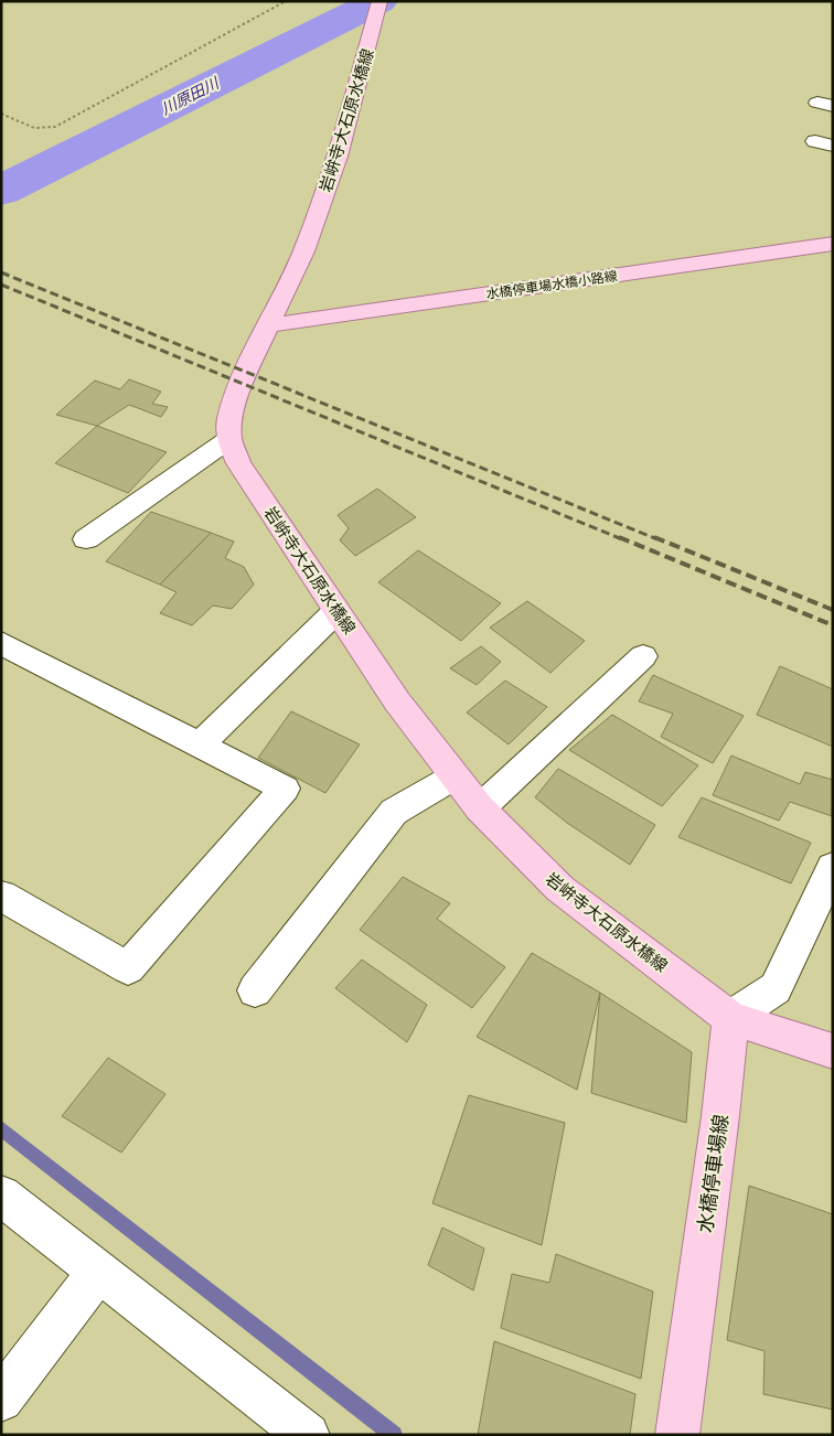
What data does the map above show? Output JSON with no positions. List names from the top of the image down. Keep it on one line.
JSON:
{"streets":{"main road":["岩峅寺大石原水橋線","水橋停車場水橋小路線","水橋停車場線"]},"crossings":[["岩峅寺大石原水橋線","水橋停車場水橋小路線"],["岩峅寺大石原水橋線","水橋停車場線"]],"water":["川原田川"]}
